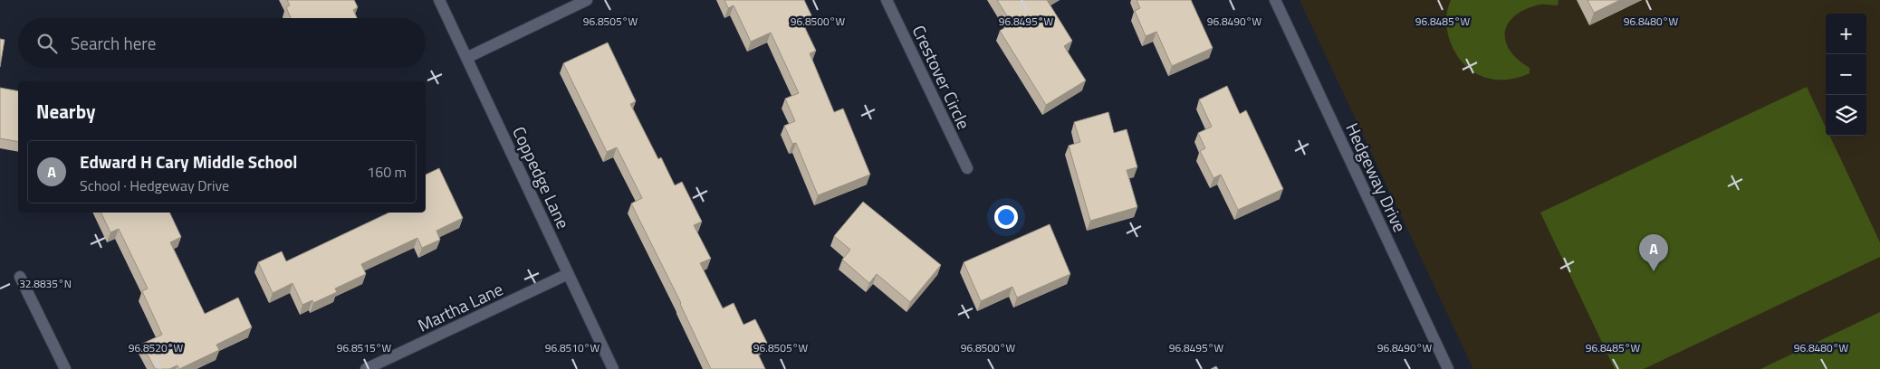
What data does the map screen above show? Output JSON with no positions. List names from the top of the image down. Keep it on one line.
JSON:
{"streets":{"street":["Crestover Circle","Coppedge Lane","Hedgeway Drive","Martha Lane"]},"crossings":[["Coppedge Lane","Martha Lane"]],"page":{"map_buttons":["+","−"],"search":"Search here","heading":"Nearby","list":[{"mark":"A","name":"Edward H Cary Middle School","note":"School · Hedgeway Drive","value":"160 m"}],"pins":"A"},"coordinates":["96.8505°W","96.8500°W","96.8495°W","96.8490°W","96.8485°W","96.8480°W","32.8835°N","96.8520°W","96.8515°W","96.8510°W"]}
